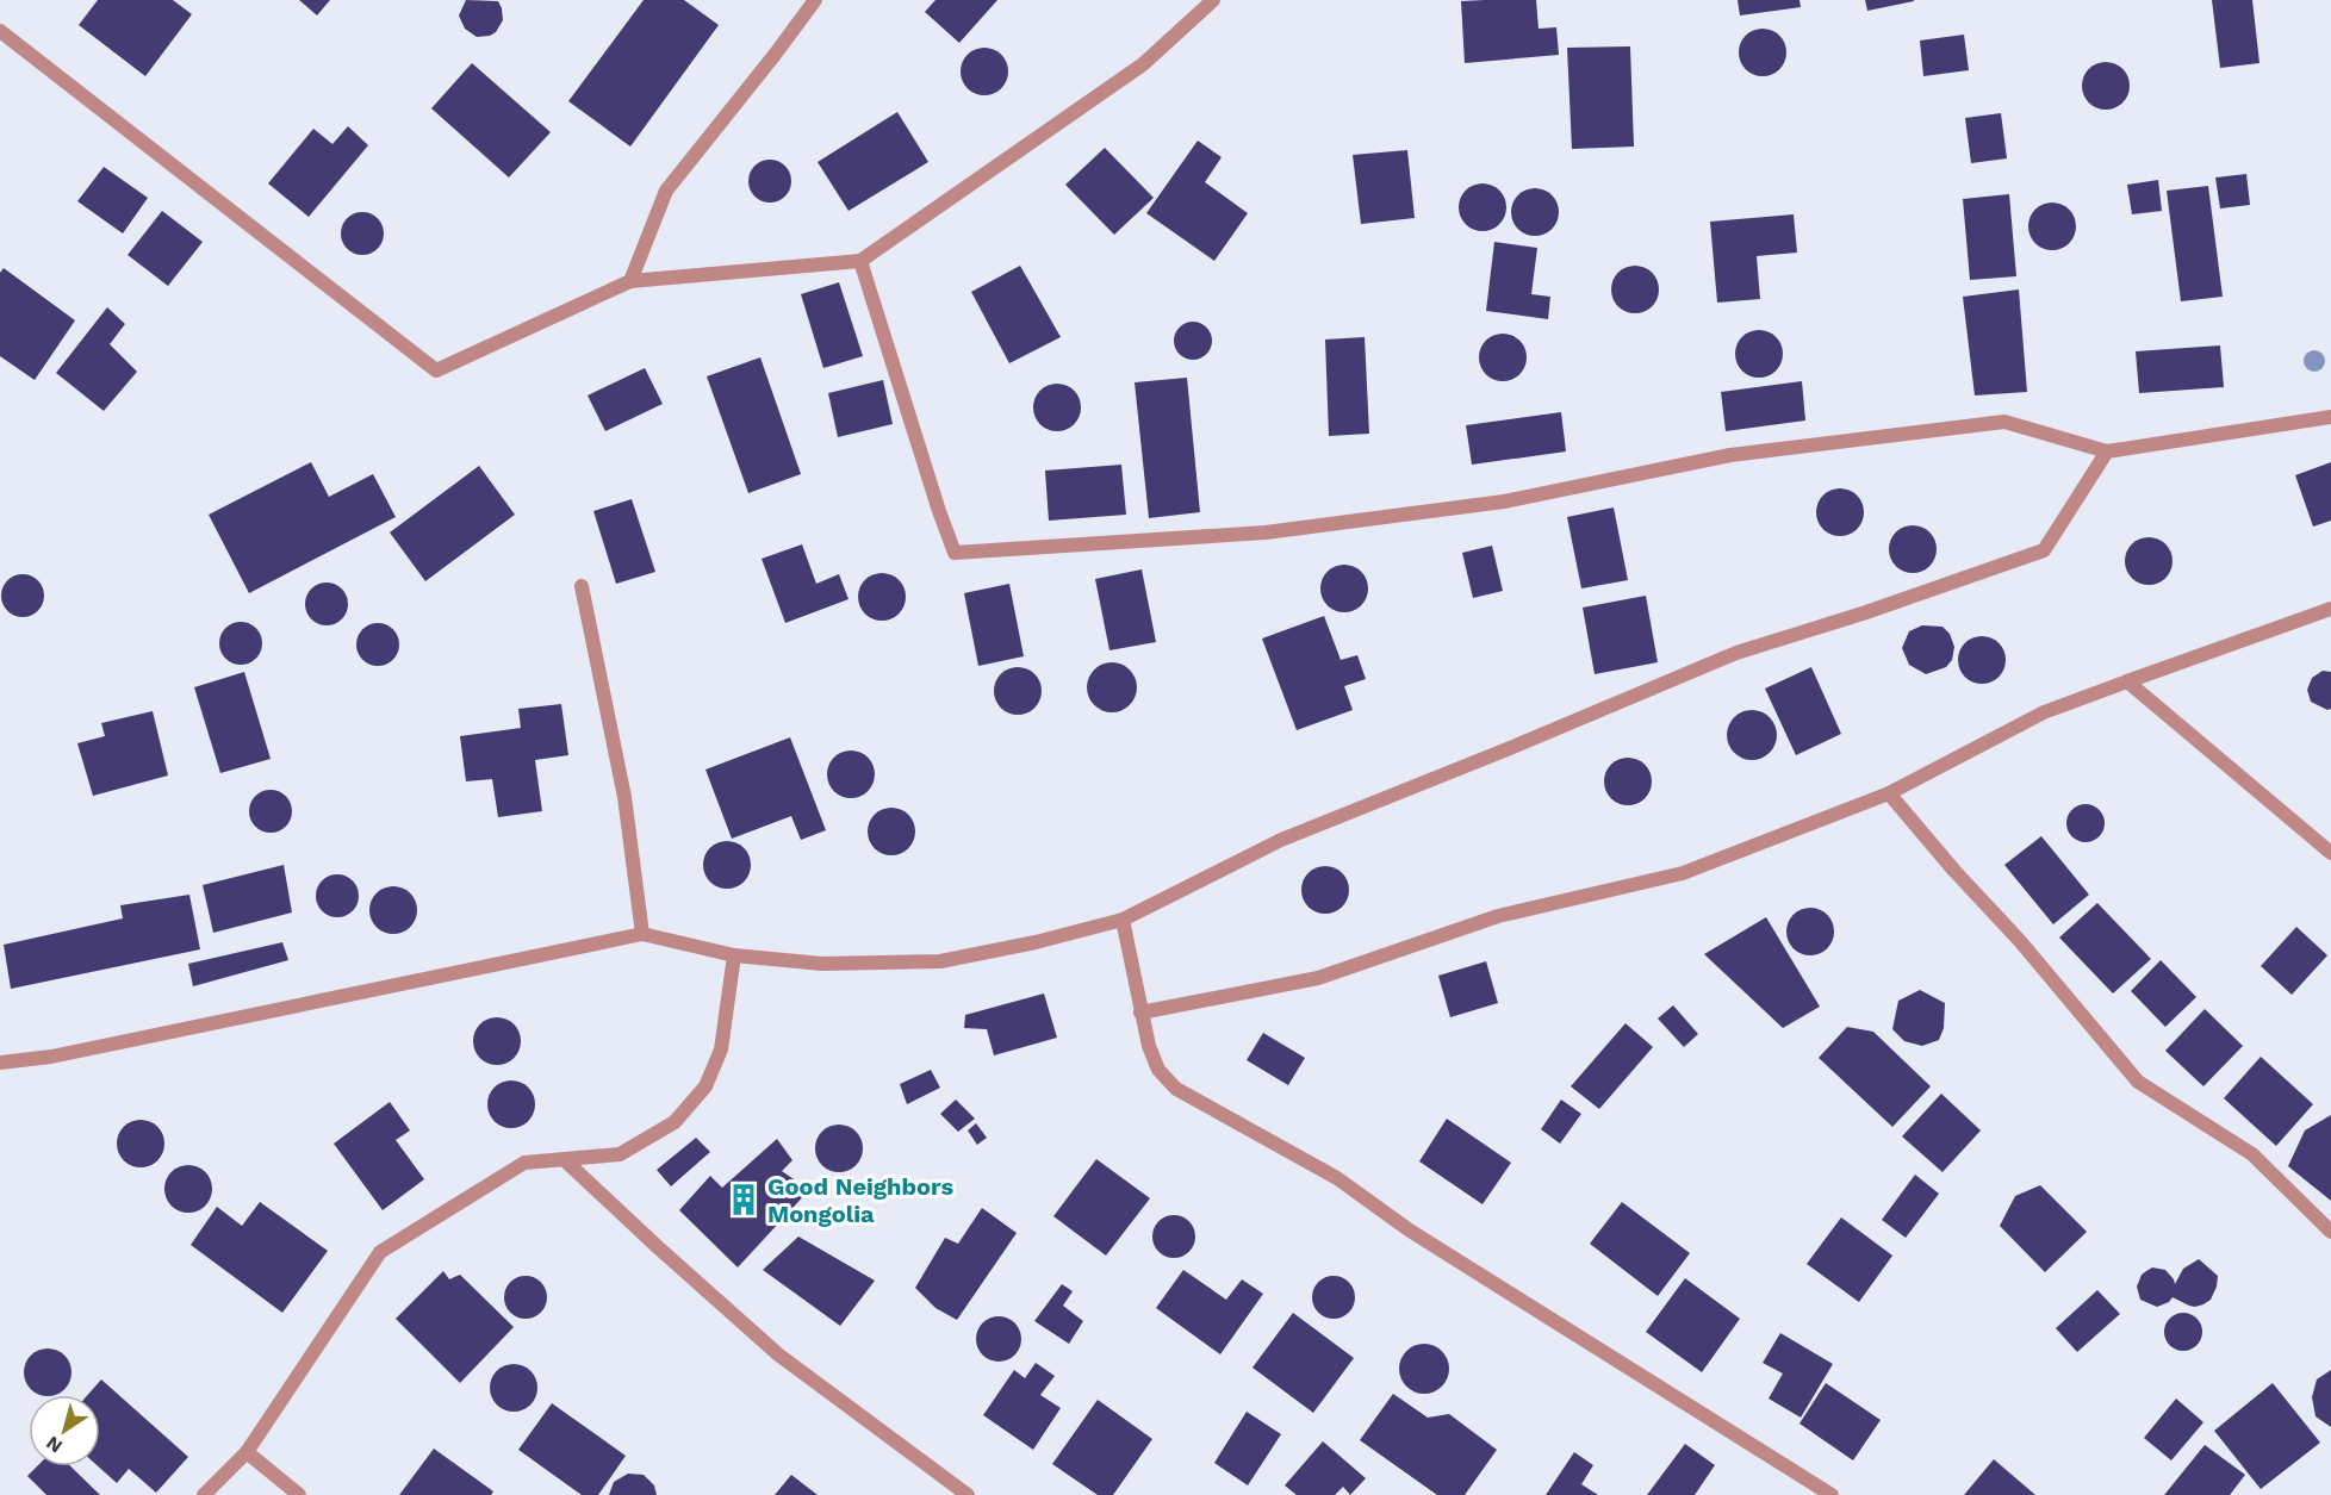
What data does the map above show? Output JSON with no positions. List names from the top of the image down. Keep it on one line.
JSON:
{"places":{"building":["Good Neighbors Mongolia"]},"north":"bottom left"}
